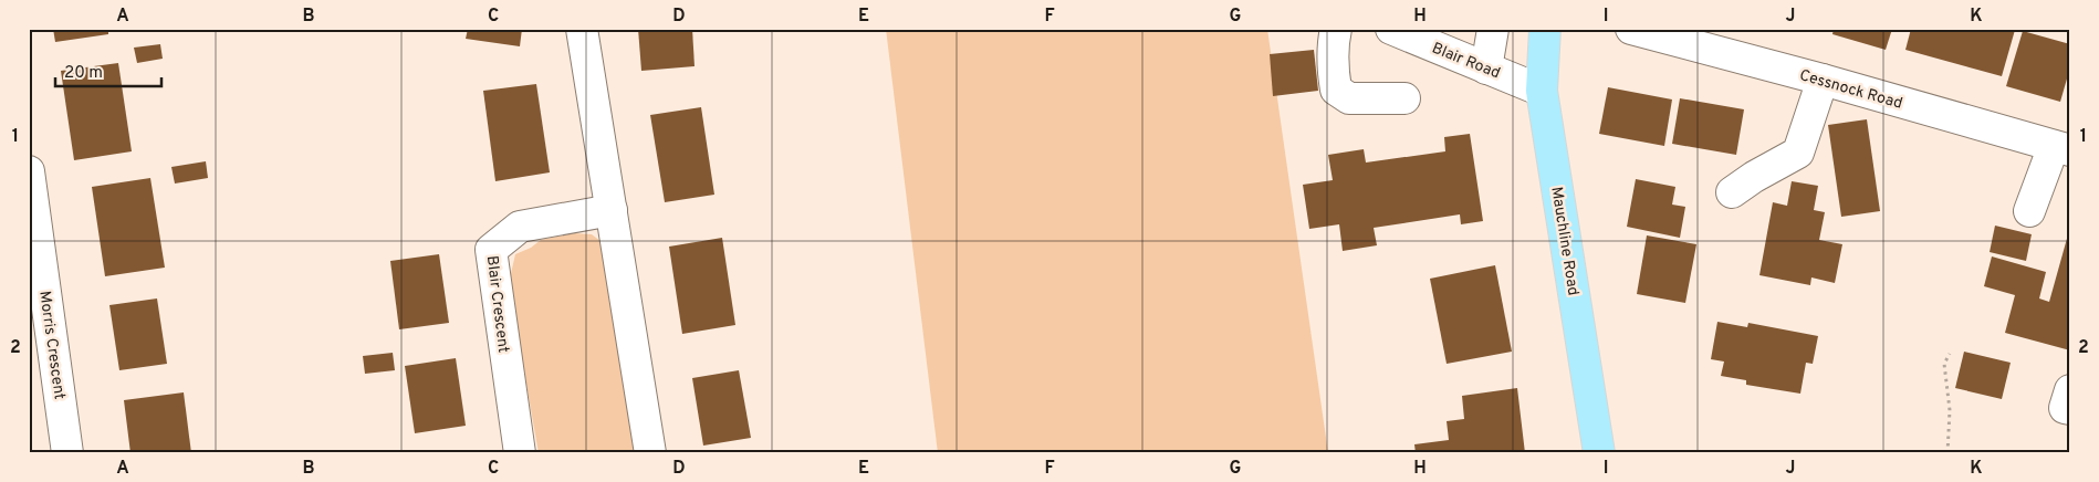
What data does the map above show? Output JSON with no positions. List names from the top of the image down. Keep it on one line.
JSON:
{"streets":{"main road":["Mauchline Road"],"street":["Blair Road","Cessnock Road","Blair Crescent","Morris Crescent"]},"crossings":[["Blair Road","Mauchline Road"]],"scale_bar":"20 m","grid":{"columns":["A","B","C","D","E","F","G","H","I","J","K"],"rows":["1","2"]}}
